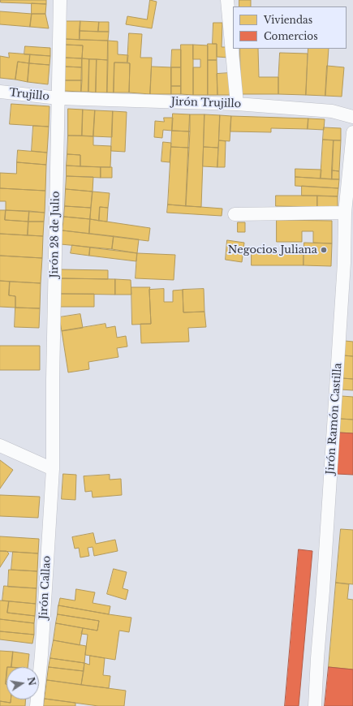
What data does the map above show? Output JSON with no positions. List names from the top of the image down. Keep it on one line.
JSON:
{"streets":{"street":["Trujillo","Jirón Trujillo","Jirón 28 de Julio","Jirón Ramón Castilla","Jirón Callao"]},"crossings":[["Trujillo","Jirón Trujillo"],["Trujillo","Jirón 28 de Julio"],["Jirón Trujillo","Jirón 28 de Julio"],["Jirón 28 de Julio","Jirón Callao"]],"places":["Negocios Juliana"],"legend":["Viviendas","Comercios"],"north":"right"}
